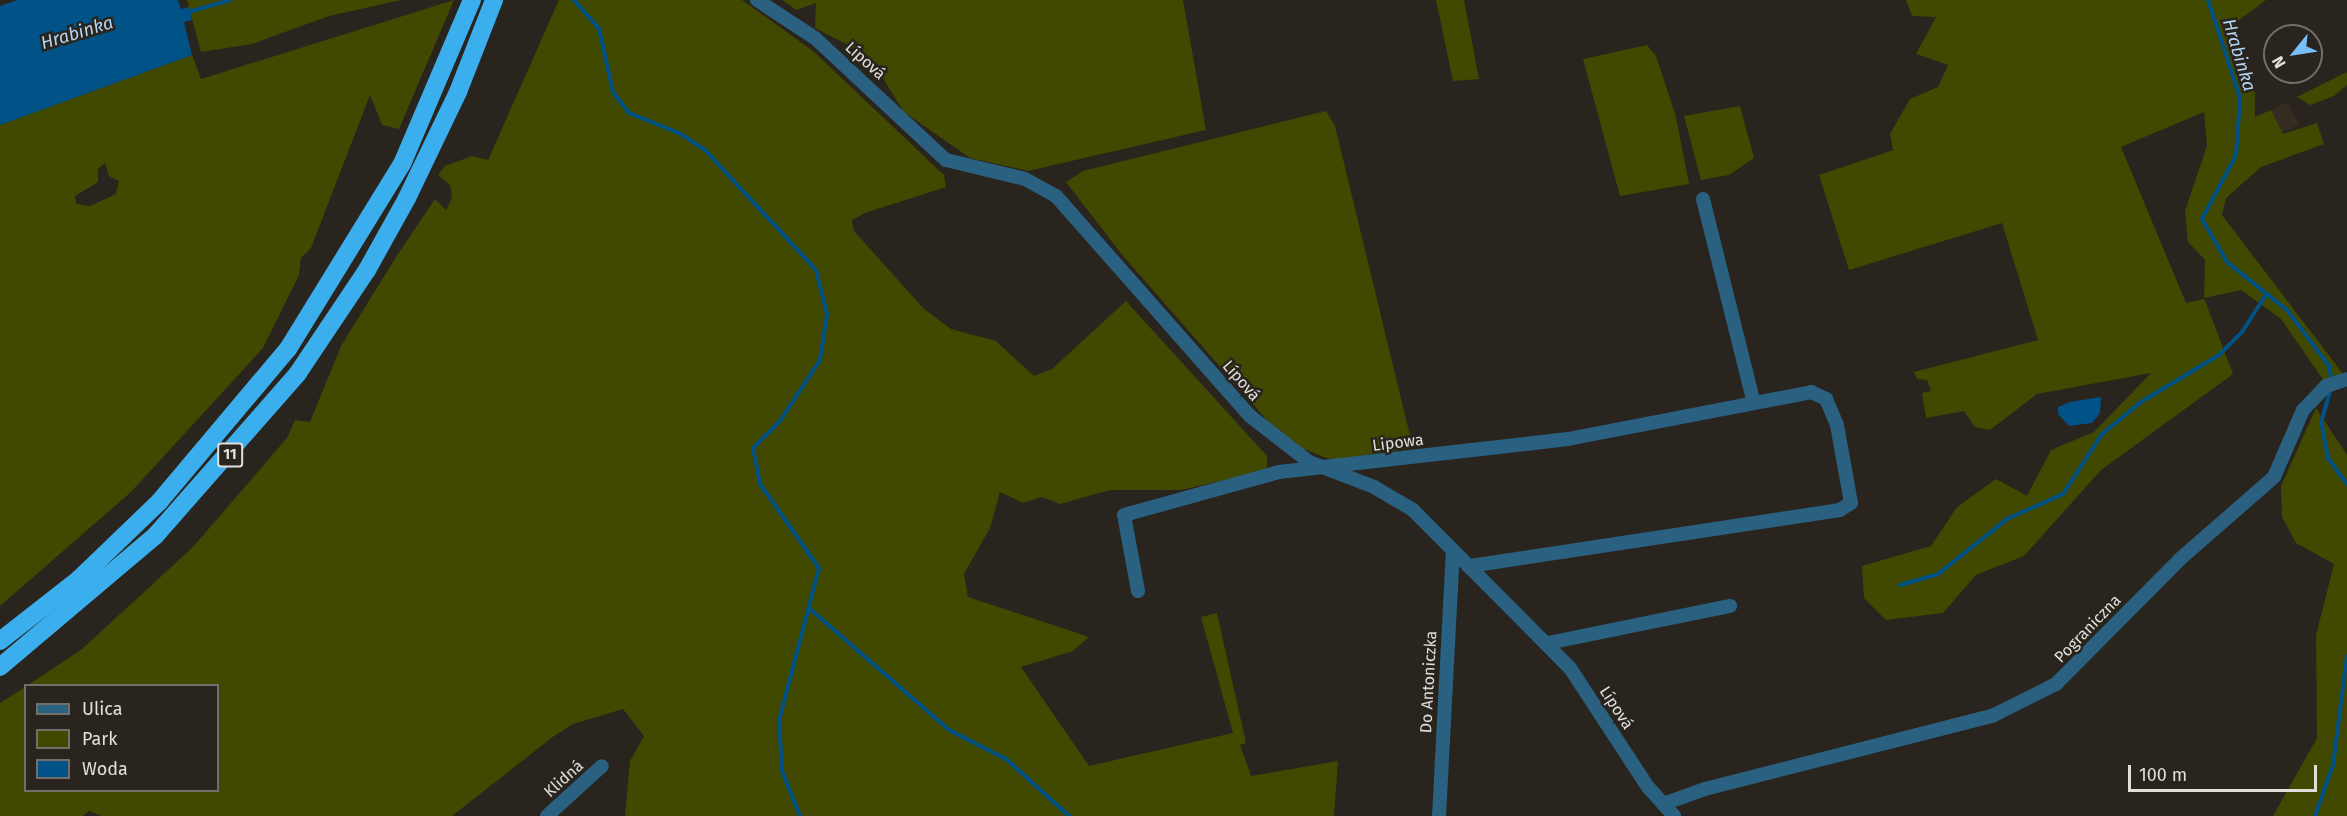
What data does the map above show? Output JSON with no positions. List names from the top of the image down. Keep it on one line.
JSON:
{"streets":{"highway":["11"],"street":["Lípová","Lipowa","Pograniczna","Do Antoniczka","Klidná"]},"crossings":[["Lípová","Lipowa"],["Lípová","Pograniczna"],["Lípová","Do Antoniczka"]],"water":["Hrabinka"],"legend":["Ulica","Park","Woda"],"scale_bar":"100 m","north":"bottom left"}
